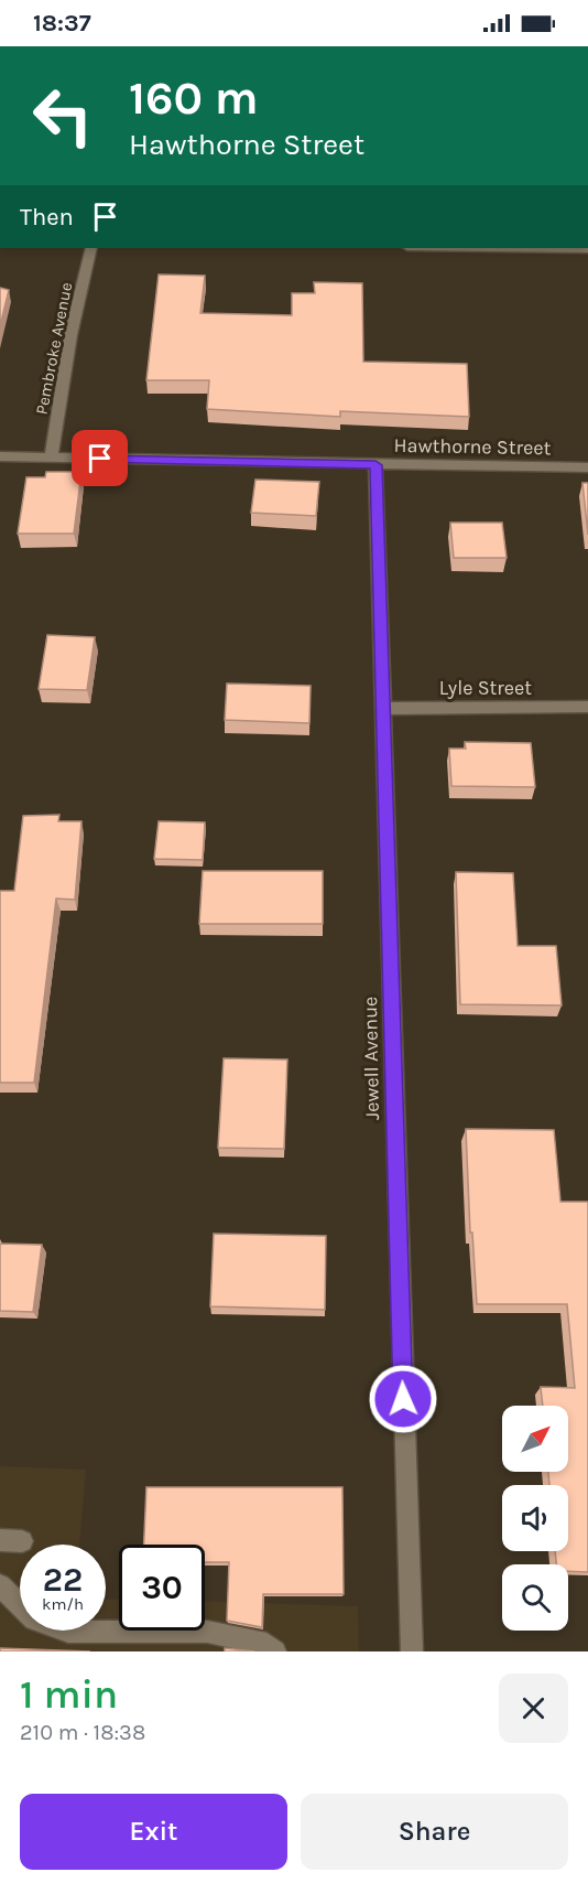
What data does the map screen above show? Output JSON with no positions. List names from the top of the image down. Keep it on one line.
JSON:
{"streets":{"street":["Pembroke Avenue","Hawthorne Street","Lyle Street","Jewell Avenue"]},"crossings":[["Pembroke Avenue","Hawthorne Street"],["Hawthorne Street","Jewell Avenue"],["Lyle Street","Jewell Avenue"]],"north":"top right","page":{"status":"18:37","turn":["160 m","Hawthorne Street"],"then":"Then","speed":"22 km/h","limit":"30","heading":["1 min","210 m · 18:38"],"buttons":["Exit","Share"]}}
